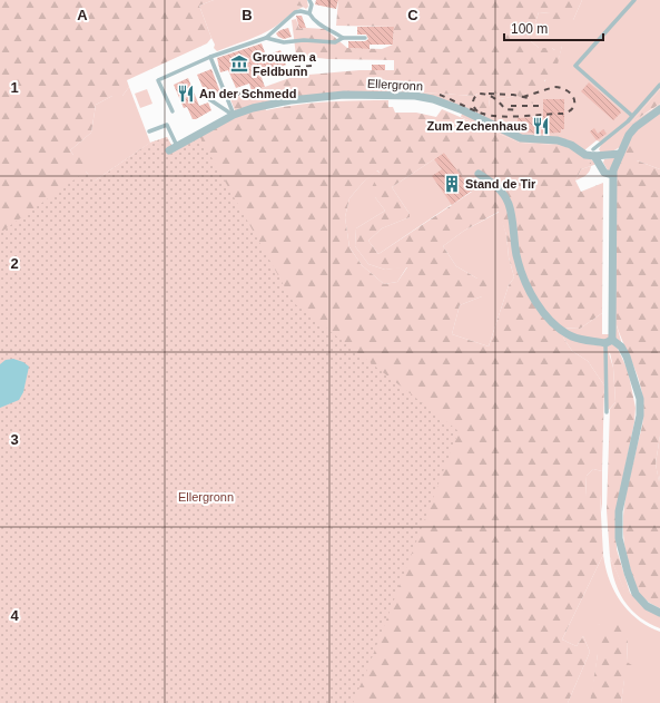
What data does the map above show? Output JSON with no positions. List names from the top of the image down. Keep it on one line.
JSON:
{"streets":{"street":["Ellergronn"]},"parks":["Ellergronn"],"places":{"museum":["Grouwen a Feldbunn"],"restaurant":["An der Schmedd","Zum Zechenhaus"],"building":["Stand de Tir"]},"scale_bar":"100 m","grid":{"columns":["A","B","C"],"rows":["1","2","3","4"]}}
